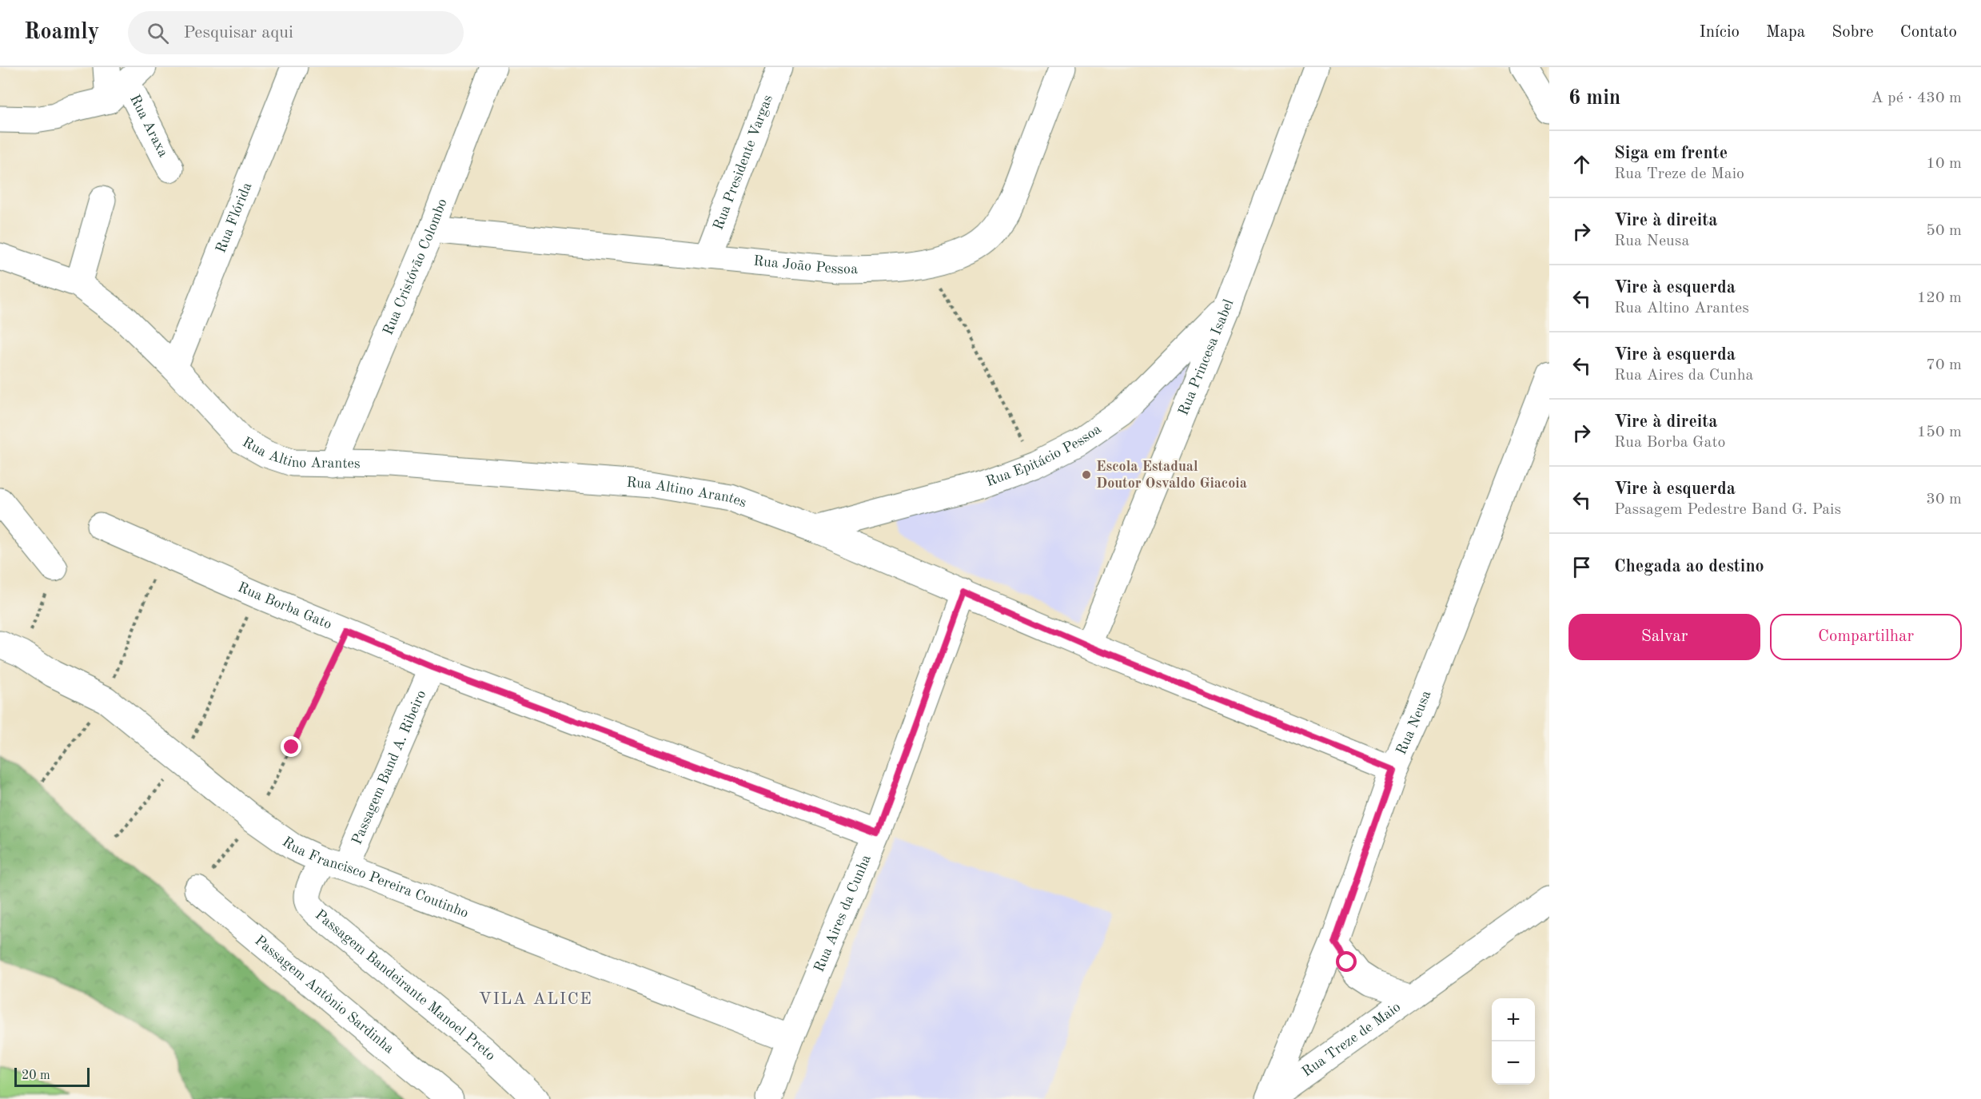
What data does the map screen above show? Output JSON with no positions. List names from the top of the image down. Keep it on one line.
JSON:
{"streets":{"street":["Rua Araxa","Rua Presidente Vargas","Rua Flórida","Rua João Pessoa","Rua Cristóvão Colombo","Rua Princesa Isabel","Rua Altino Arantes","Rua Epitácio Pessoa","Rua Borba Gato","Rua Neusa","Passagem Band A. Ribeiro","Rua Francisco Pereira Coutinho","Rua Aires da Cunha","Passagem Bandeirante Manoel Preto","Passagem Antônio Sardinha","Rua Treze de Maio"]},"crossings":[["Rua Presidente Vargas","Rua João Pessoa"],["Rua Flórida","Rua Altino Arantes"],["Rua João Pessoa","Rua Cristóvão Colombo"],["Rua Cristóvão Colombo","Rua Altino Arantes"],["Rua Princesa Isabel","Rua Altino Arantes"],["Rua Princesa Isabel","Rua Epitácio Pessoa"],["Rua Altino Arantes","Rua Epitácio Pessoa"],["Rua Altino Arantes","Rua Neusa"],["Rua Altino Arantes","Rua Aires da Cunha"],["Rua Borba Gato","Passagem Band A. Ribeiro"],["Rua Borba Gato","Rua Aires da Cunha"],["Rua Neusa","Rua Treze de Maio"],["Passagem Band A. Ribeiro","Rua Francisco Pereira Coutinho"],["Passagem Band A. Ribeiro","Passagem Bandeirante Manoel Preto"],["Rua Francisco Pereira Coutinho","Rua Aires da Cunha"],["Rua Francisco Pereira Coutinho","Passagem Bandeirante Manoel Preto"]],"districts":["VILA ALICE"],"places":["Escola Estadual Doutor Osvaldo Giacoia"],"scale_bar":"20 m","page":{"header":"Roamly","search":"Pesquisar aqui","nav":["Início","Mapa","Sobre","Contato"],"heading":["6 min","A pé · 430 m"],"list":[["Siga em frente","Rua Treze de Maio","10 m"],["Vire à direita","Rua Neusa","50 m"],["Vire à esquerda","Rua Altino Arantes","120 m"],["Vire à esquerda","Rua Aires da Cunha","70 m"],["Vire à direita","Rua Borba Gato","150 m"],["Vire à esquerda","Passagem Pedestre Band G. Pais","30 m"],"Chegada ao destino"],"buttons":["Salvar","Compartilhar"],"map_buttons":["+","−"],"scale":"20 m"}}
